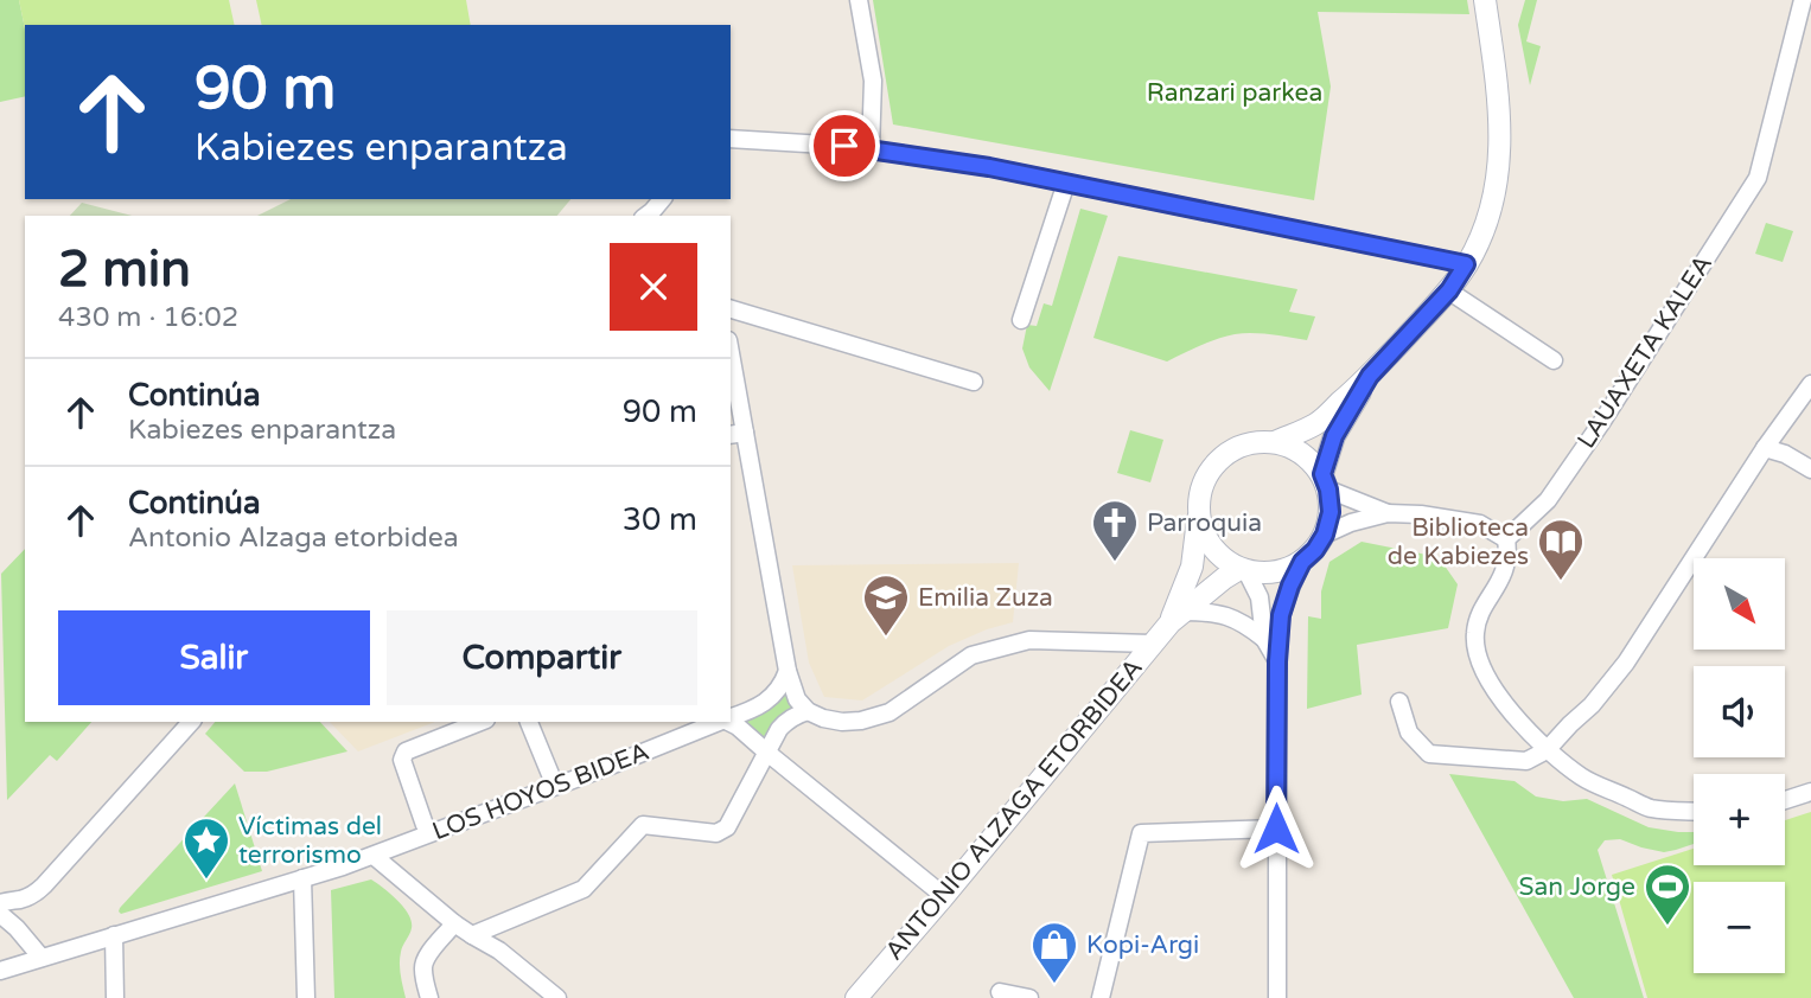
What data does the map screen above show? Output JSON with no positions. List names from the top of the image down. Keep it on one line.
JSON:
{"streets":{"street":["LAUAXETA KALEA","LOS HOYOS BIDEA","ANTONIO ALZAGA ETORBIDEA"]},"parks":["Ranzari parkea"],"places":{"church":["Parroquia"],"library":["Biblioteca de Kabiezes"],"school or university":["Emilia Zuza"],"place":["Víctimas del terrorismo"],"sports":["San Jorge"],"shop":["Kopi-Argi"]},"north":"bottom right","page":{"turn":["90 m","Kabiezes enparantza"],"heading":["2 min","430 m · 16:02"],"list":[{"name":"Continúa","note":"Kabiezes enparantza","value":"90 m"},{"name":"Continúa","note":"Antonio Alzaga etorbidea","value":"30 m"}],"map_buttons":["+","−"],"buttons":["Salir","Compartir"]}}
